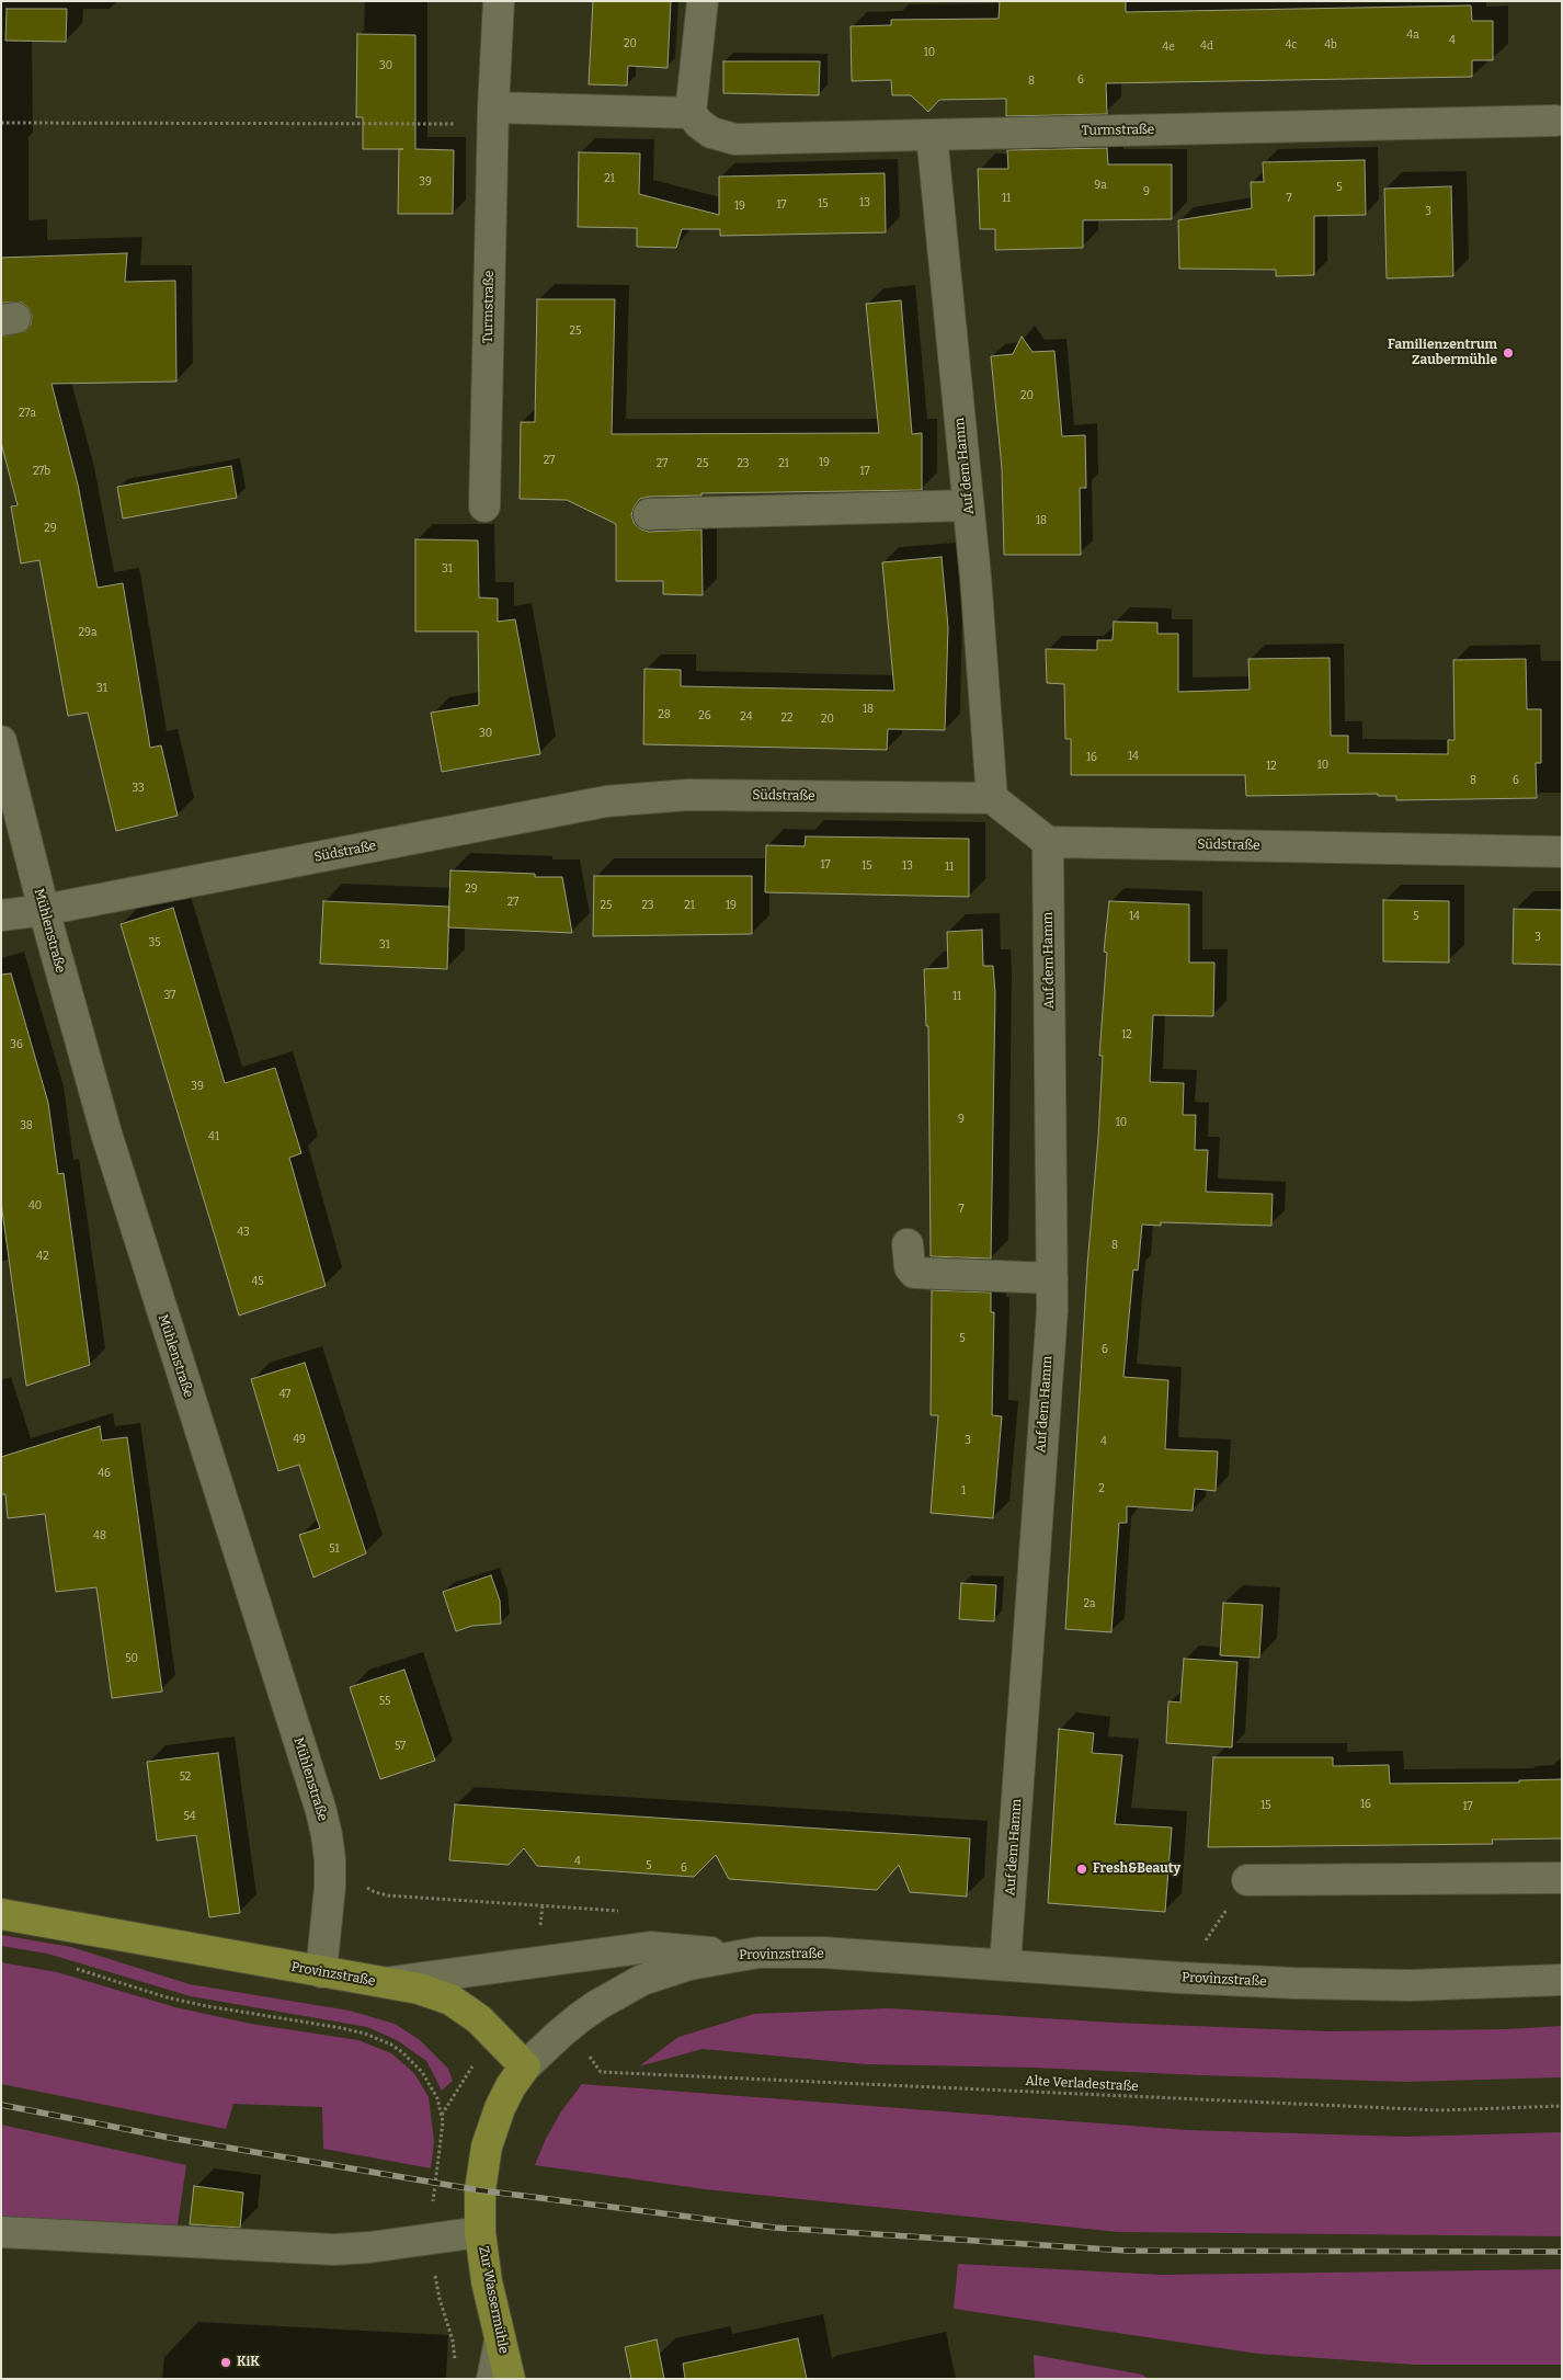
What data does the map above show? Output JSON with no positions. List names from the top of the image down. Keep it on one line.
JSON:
{"streets":{"main road":["Provinzstraße","Zur Wassermühle"],"street":["Turmstraße","Auf dem Hamm","Südstraße","Mühlenstraße"],"path":["Alte Verladestraße"]},"crossings":[["Turmstraße","Auf dem Hamm"],["Auf dem Hamm","Südstraße"],["Auf dem Hamm","Provinzstraße"],["Südstraße","Mühlenstraße"],["Mühlenstraße","Provinzstraße"],["Provinzstraße","Zur Wassermühle"]],"places":["Familienzentrum Zaubermühle","Fresh&Beauty","KiK"],"house_numbers":["4a","4","20","4c","4b","4d","4e","10","30","6","8","21","39","9a","5","9","11","7","13","15","17","19","3","25","20","27a","27","19","27","25","23","21","27b","17","18","29","31","29a","31","18","28","26","24","22","20","30","14","16","10","12","8","6","33","17","15","13","11","29","27","25","23","21","19","14","5","3","35","31","37","11","12","36","39","9","10","38","41","40","7","43","8","42","45","5","6","47","49","3","4","46","2","1","48","51","2a","50","55","57","52","16","15","17","54","4","5","6"]}
